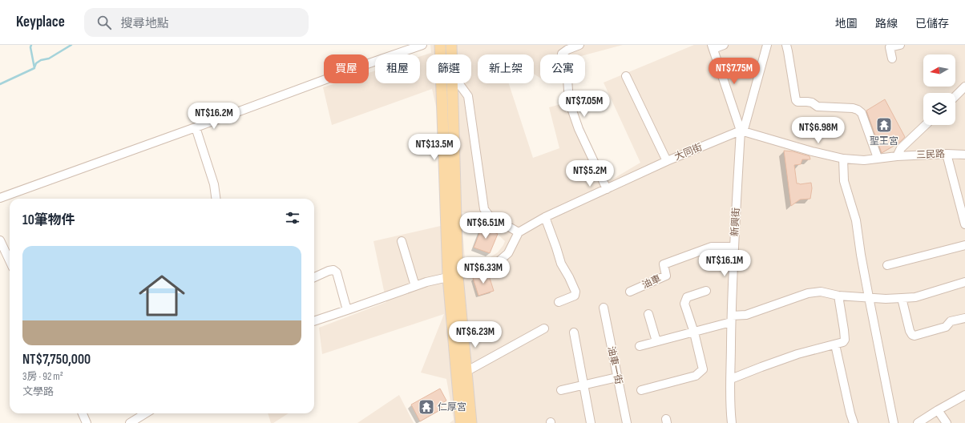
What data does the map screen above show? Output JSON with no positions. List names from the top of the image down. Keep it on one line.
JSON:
{"streets":{"street":["大同街","三民路","新興街","油車","油車一街"]},"crossings":[["大同街","新興街"],["新興街","油車"]],"places":{"temple":["聖王宮","仁厚宮"]},"north":"left","page":{"header":"Keyplace","search":"搜尋地點","nav":["地圖","路線","已儲存"],"chip":["買屋","租屋","篩選","新上架","公寓"],"price":["NT$7.75M","NT$7.05M","NT$16.2M","NT$6.98M","NT$13.5M","NT$5.2M","NT$6.51M","NT$16.1M","NT$6.33M","NT$6.23M"],"heading":"10筆物件","list":[{"name":"NT$7,750,000","note":"3房 · 92 m² · 文學路"}]}}
